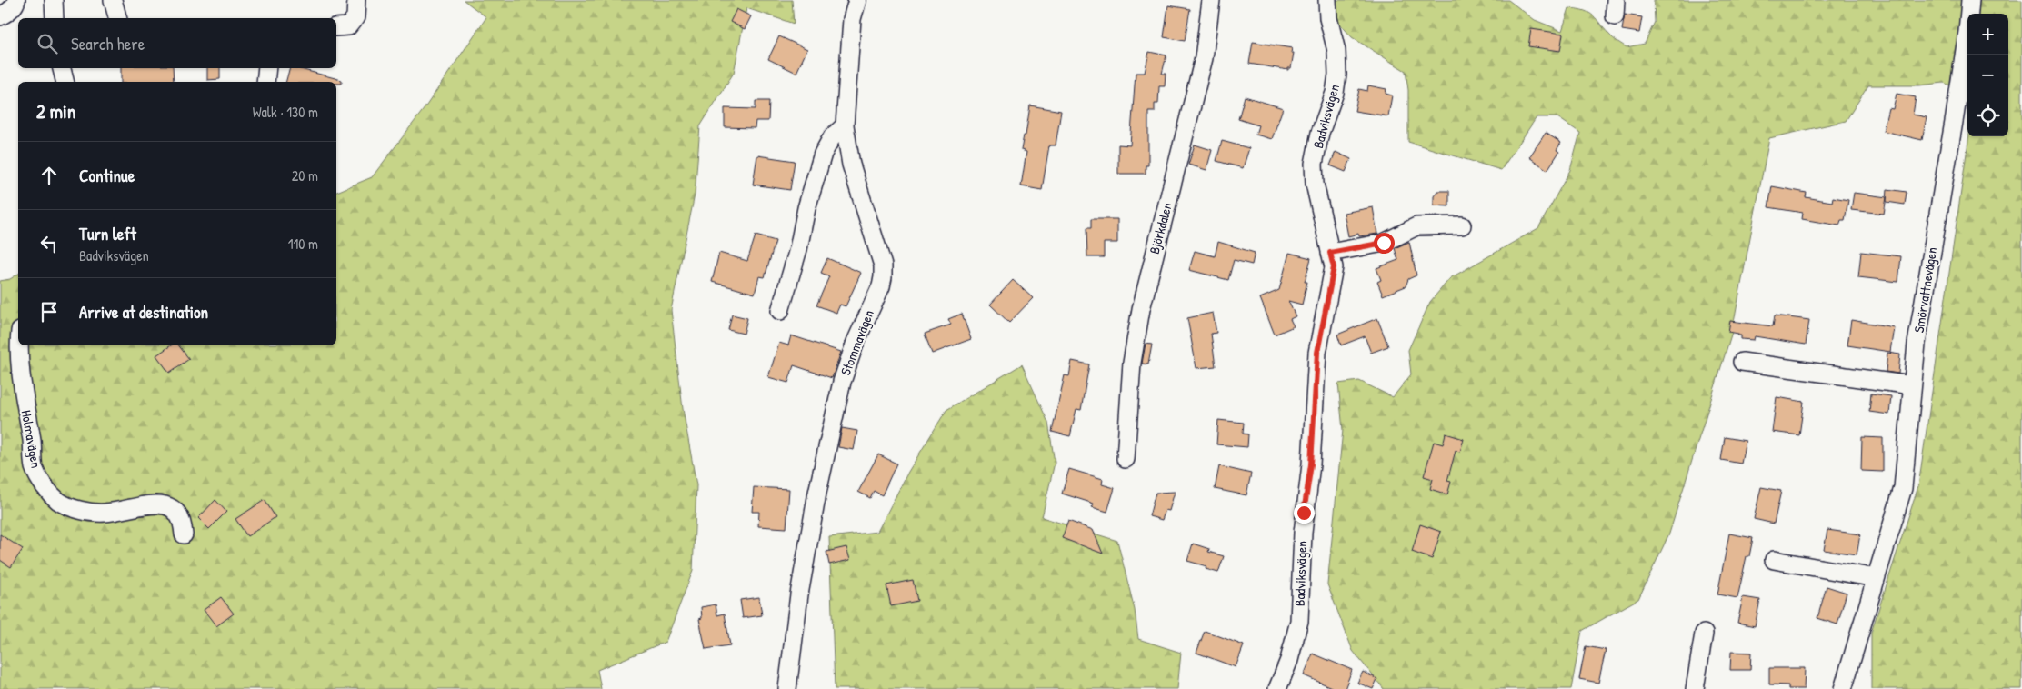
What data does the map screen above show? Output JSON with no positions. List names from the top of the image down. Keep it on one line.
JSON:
{"streets":{"street":["Badviksvägen","Björkdalen","Smörvattnevägen","Stommavägen","Holmavägen"]},"page":{"map_buttons":["+","−"],"search":"Search here","heading":["2 min","Walk · 130 m"],"list":[["Continue","20 m"],["Turn left","Badviksvägen","110 m"],"Arrive at destination"]}}
